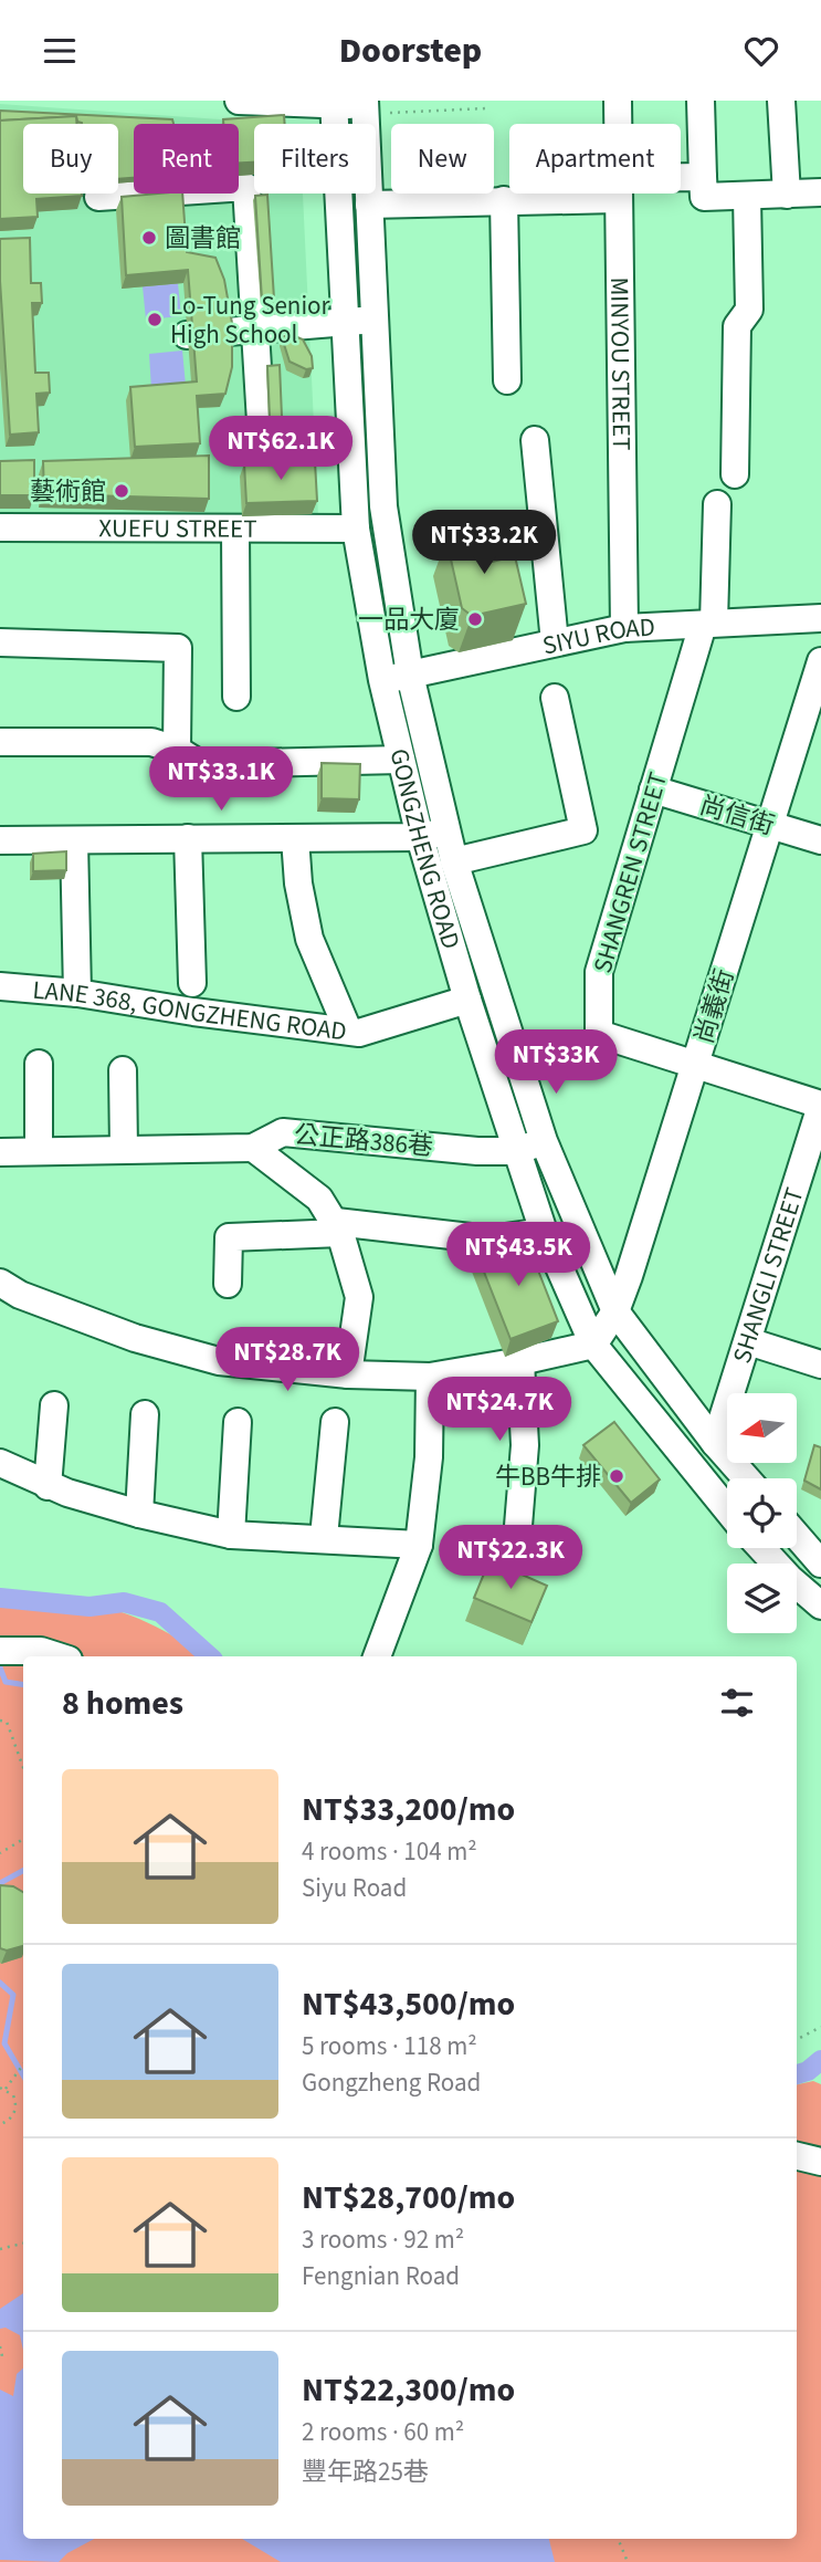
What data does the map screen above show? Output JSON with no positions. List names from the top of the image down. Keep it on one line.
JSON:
{"streets":{"street":["MINYOU STREET","XUEFU STREET","SIYU ROAD","尚信街","GONGZHENG ROAD","SHANGREN STREET","尚義街","LANE 368, GONGZHENG ROAD","公正路386巷","SHANGLI STREET"]},"crossings":[["MINYOU STREET","SIYU ROAD"],["XUEFU STREET","GONGZHENG ROAD"],["SIYU ROAD","GONGZHENG ROAD"],["SIYU ROAD","SHANGREN STREET"],["尚信街","SHANGREN STREET"],["尚信街","尚義街"],["GONGZHENG ROAD","尚義街"],["GONGZHENG ROAD","LANE 368, GONGZHENG ROAD"],["GONGZHENG ROAD","公正路386巷"],["GONGZHENG ROAD","SHANGLI STREET"],["SHANGREN STREET","尚義街"],["SHANGREN STREET","SHANGLI STREET"]],"places":["圖書館","Lo-Tung Senior High School","藝術館","一品大廈","牛BB牛排"],"north":"left","page":{"header":"Doorstep","chip":["Buy","Rent","Filters","New","Apartment"],"price":["NT$62.1K","NT$33.2K","NT$33.1K","NT$33K","NT$43.5K","NT$28.7K","NT$24.7K","NT$22.3K"],"heading":"8 homes","list":[{"name":"NT$33,200/mo","note":"4 rooms · 104 m² · Siyu Road"},{"name":"NT$43,500/mo","note":"5 rooms · 118 m² · Gongzheng Road"},{"name":"NT$28,700/mo","note":"3 rooms · 92 m² · Fengnian Road"},{"name":"NT$22,300/mo","note":"2 rooms · 60 m² · 豐年路25巷"}]}}
